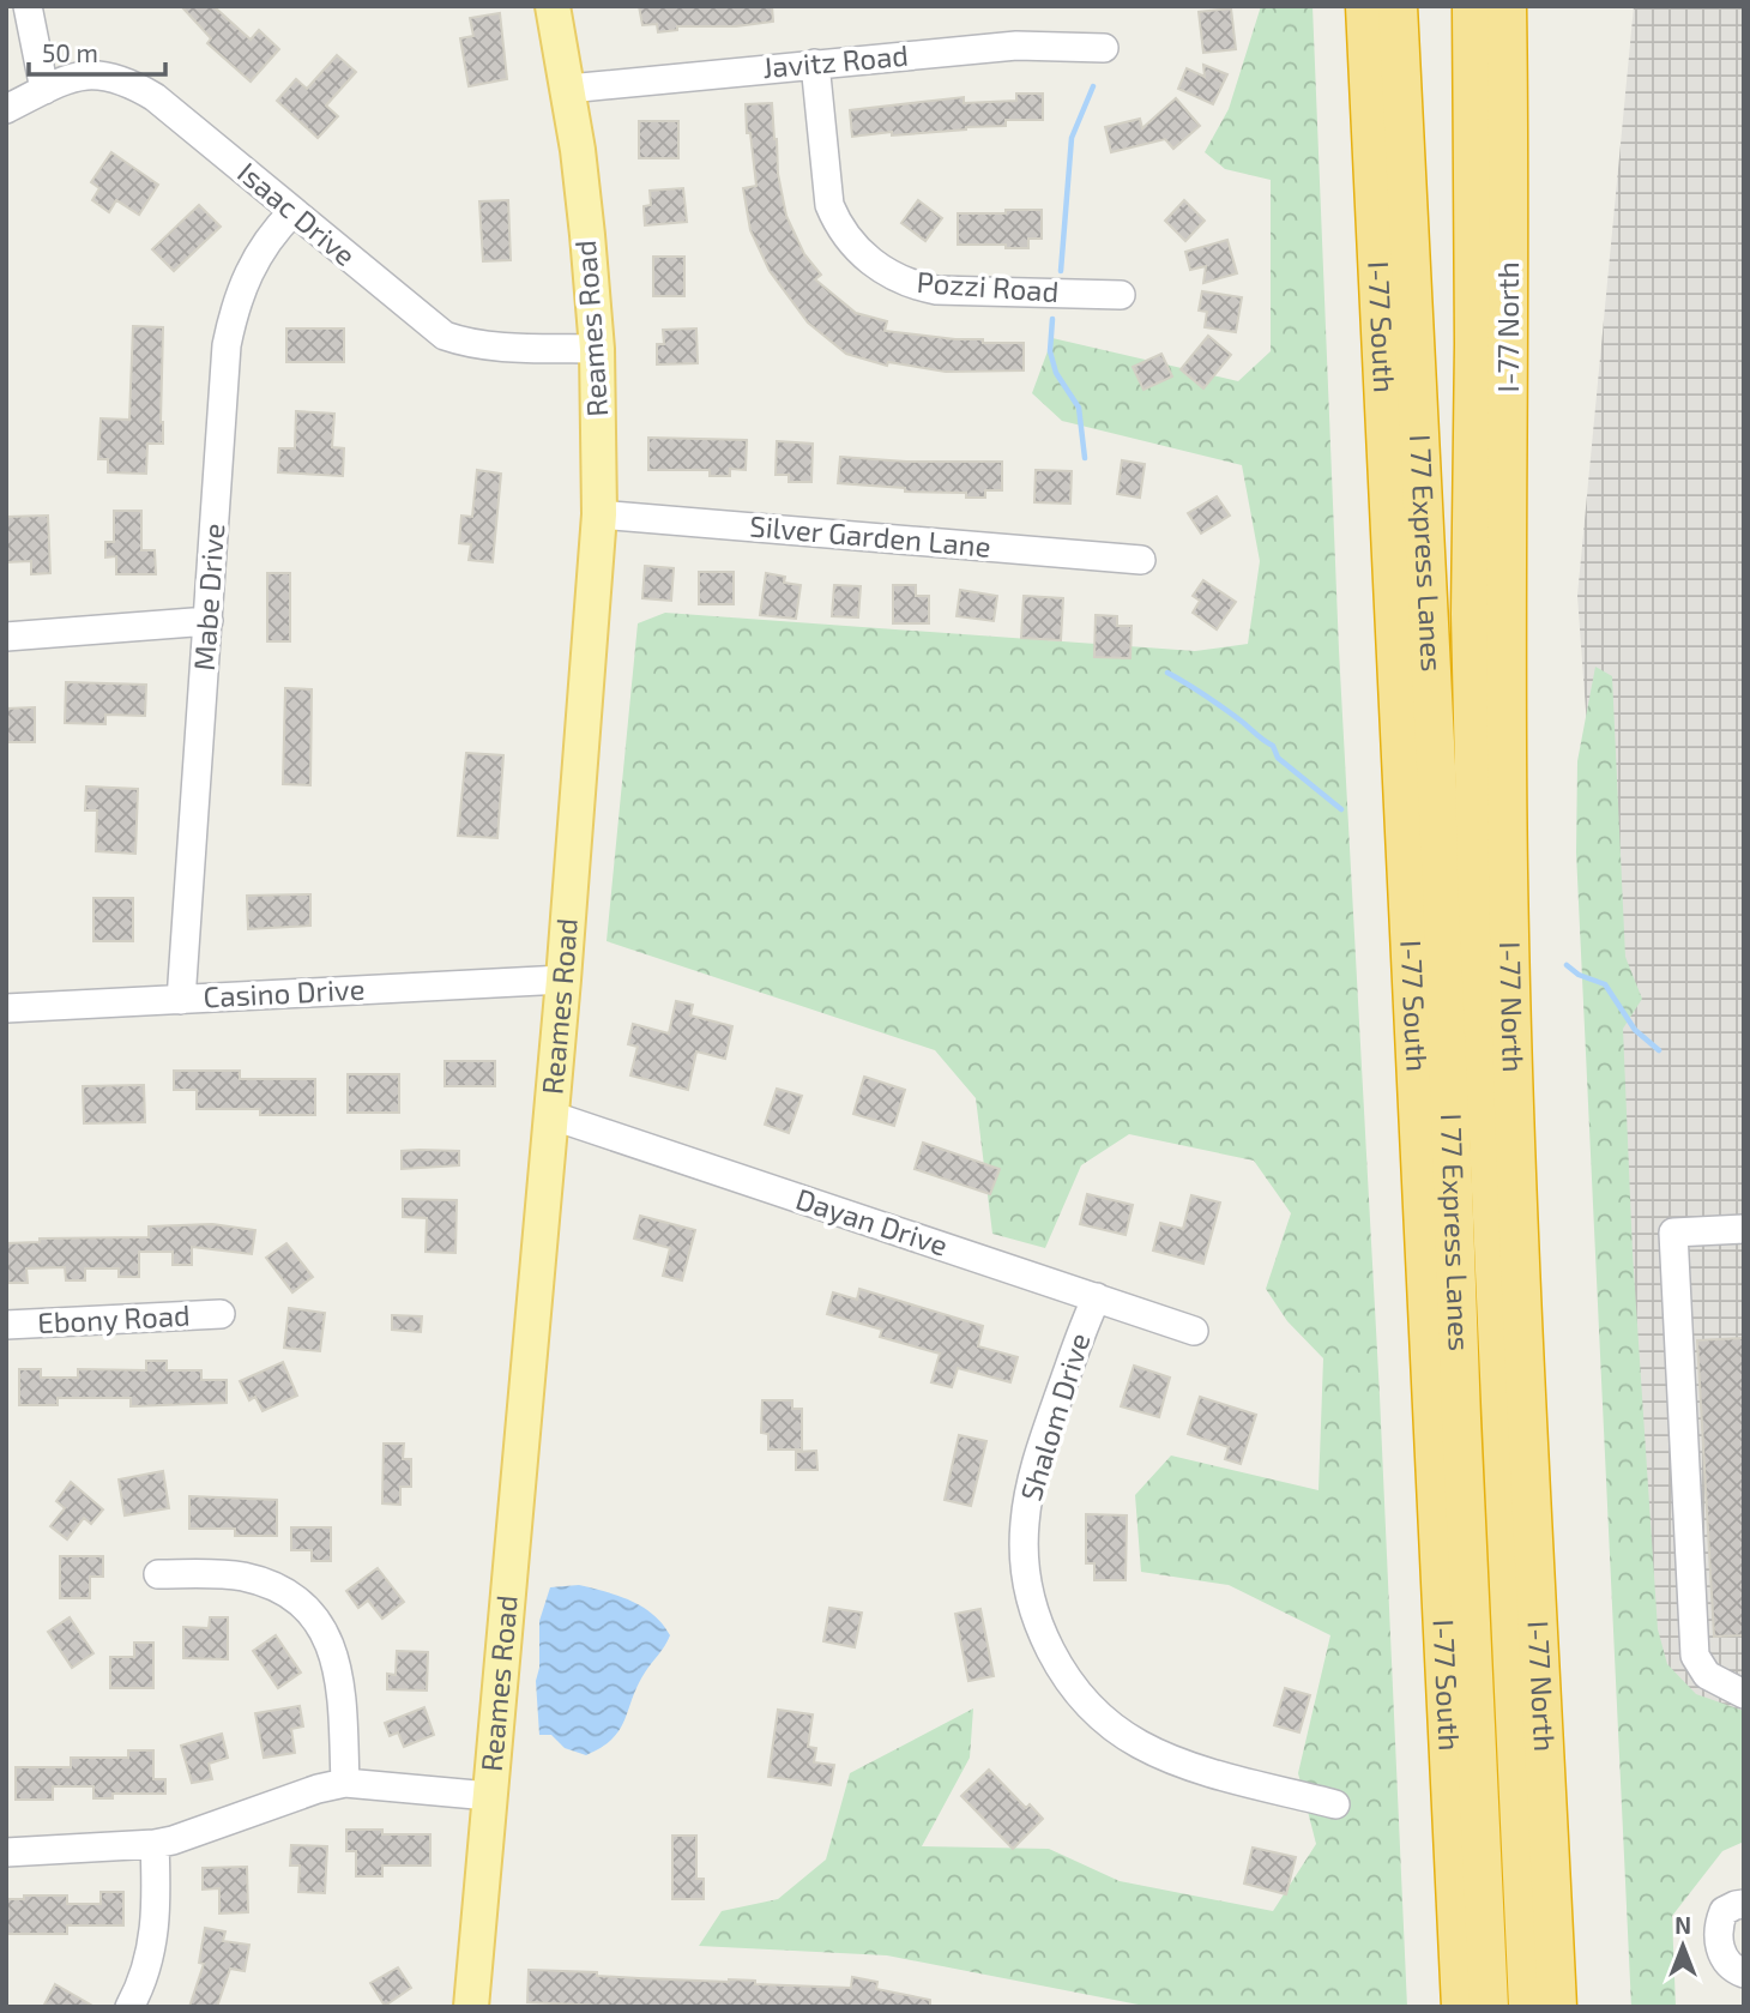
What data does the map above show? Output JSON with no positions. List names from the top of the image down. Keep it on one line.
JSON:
{"streets":{"highway":["I-77 South","I-77 North","I 77 Express Lanes"],"main road":["Reames Road"],"street":["Javitz Road","Isaac Drive","Pozzi Road","Silver Garden Lane","Mabe Drive","Casino Drive","Dayan Drive","Ebony Road","Shalom Drive"]},"crossings":[["Javitz Road","Pozzi Road"],["Javitz Road","Reames Road"],["Isaac Drive","Reames Road"],["Isaac Drive","Mabe Drive"],["Reames Road","Silver Garden Lane"],["Reames Road","Casino Drive"],["Reames Road","Dayan Drive"],["Mabe Drive","Casino Drive"],["Dayan Drive","Shalom Drive"]],"scale_bar":"50 m","north":"top"}
